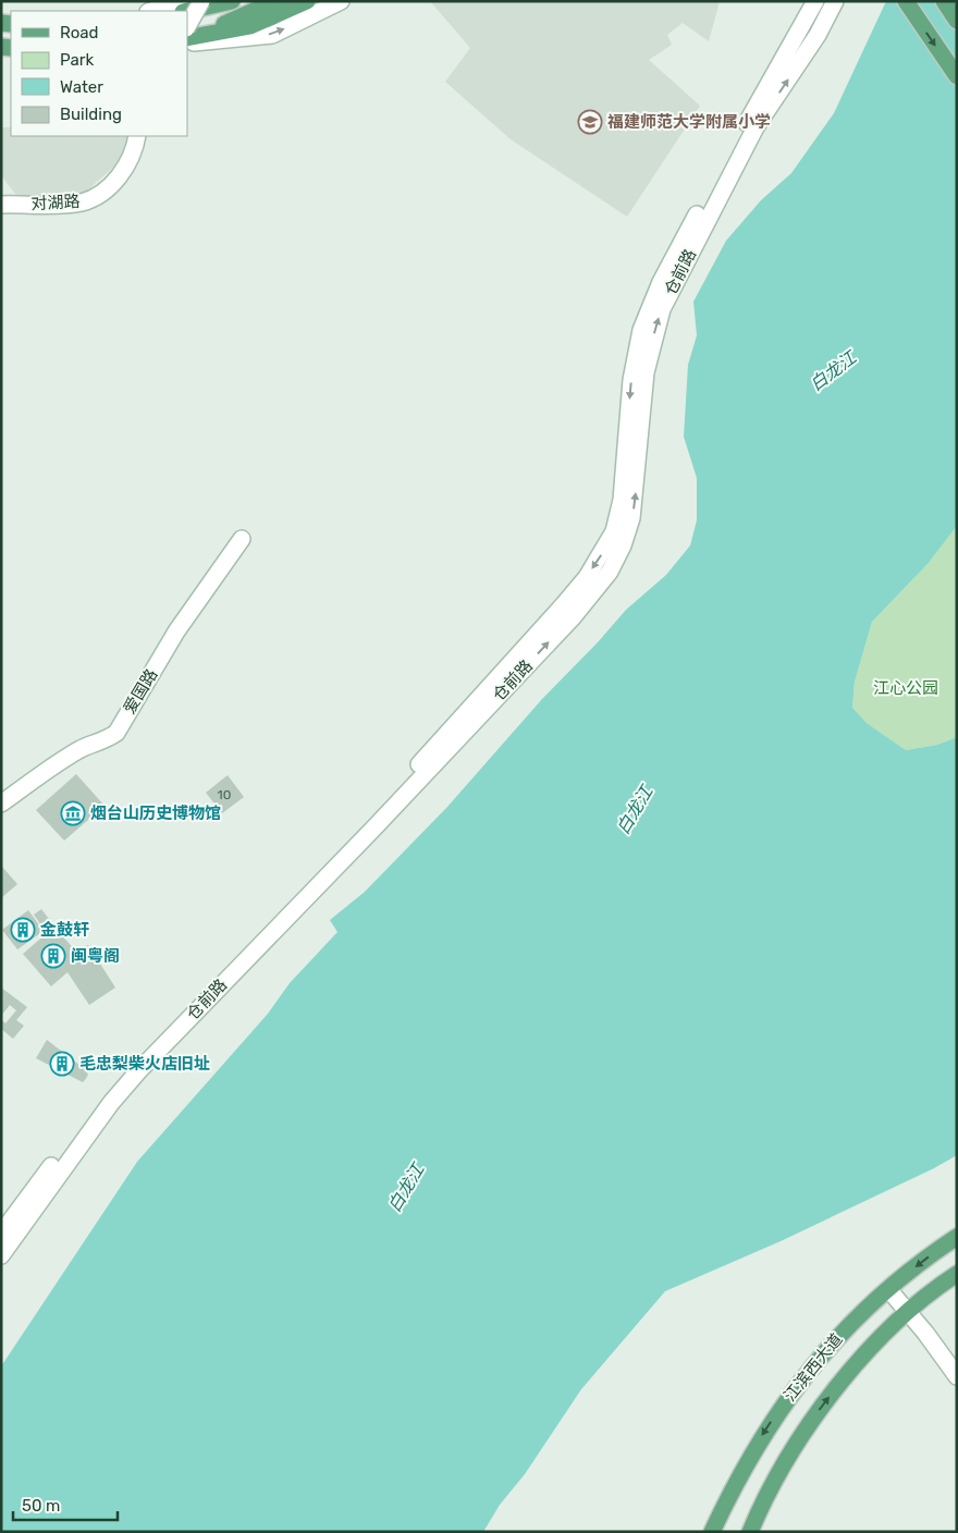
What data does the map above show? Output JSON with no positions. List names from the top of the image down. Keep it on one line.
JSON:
{"streets":{"main road":["江滨西大道"],"street":["对湖路","仓前路","爱国路"]},"water":["白龙江"],"parks":["江心公园"],"places":{"school or university":["福建师范大学附属小学"],"museum":["烟台山历史博物馆"],"building":["金鼓轩","闽粤阁","毛忠梨柴火店旧址"]},"house_numbers":["10"],"legend":["Road","Park","Water","Building"],"scale_bar":"50 m"}
